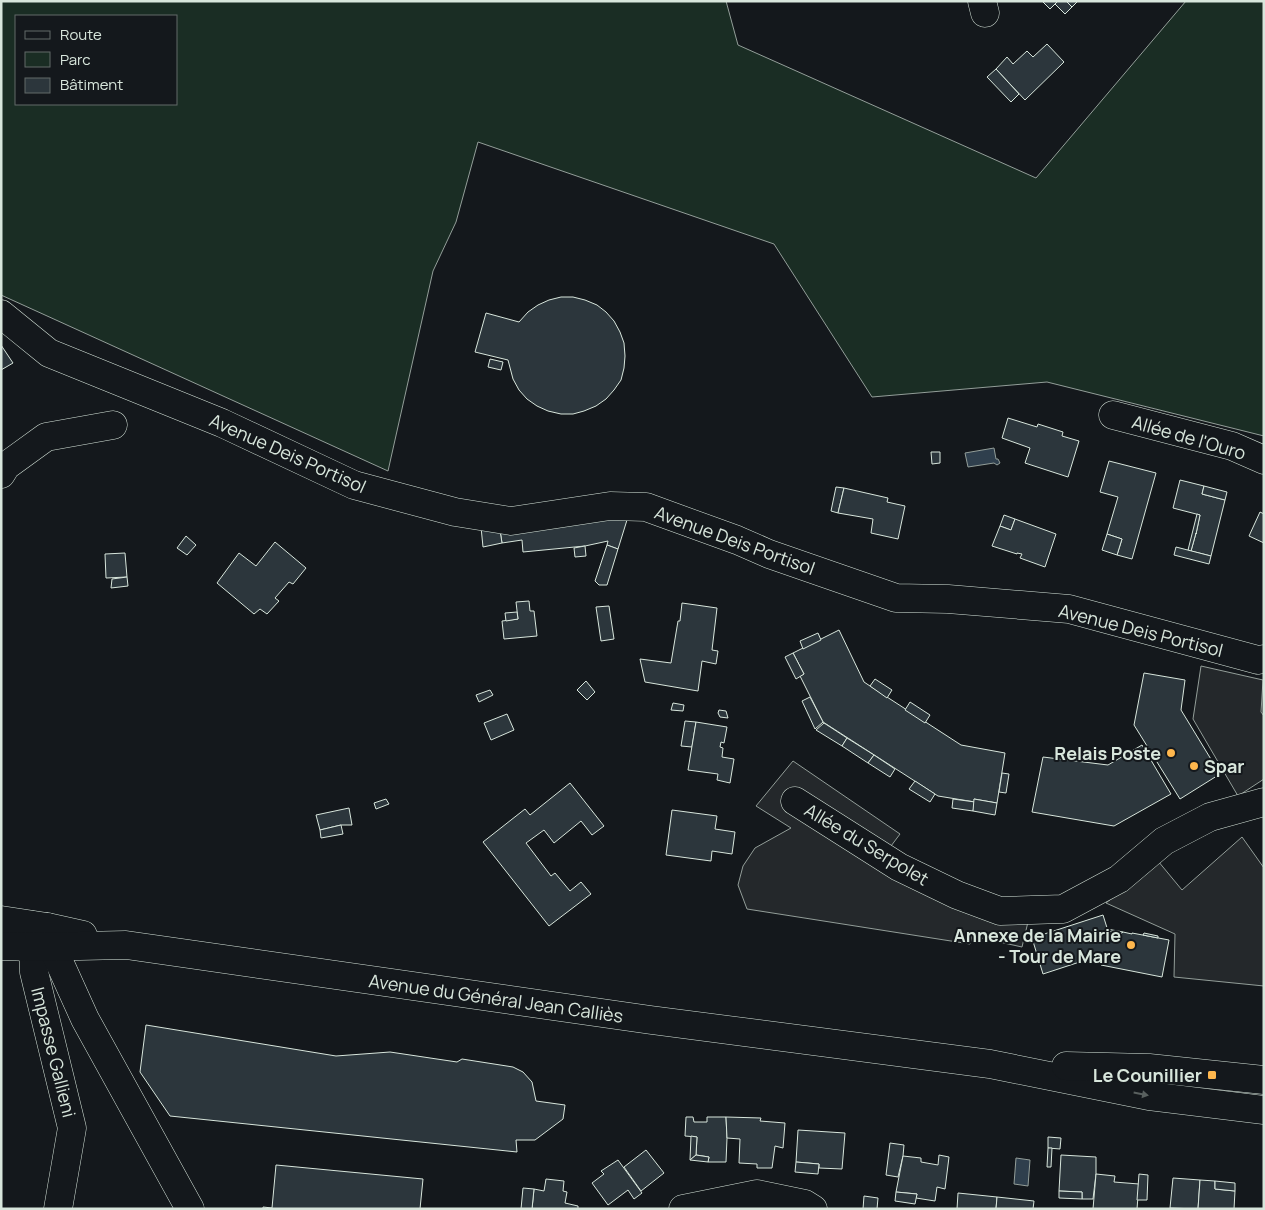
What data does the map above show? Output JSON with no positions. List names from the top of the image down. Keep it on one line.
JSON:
{"streets":{"street":["Allée de l'Ouro","Avenue Deis Portisol","Allée du Serpolet","Avenue du Général Jean Calliès","Impasse Gallieni"]},"crossings":[["Avenue du Général Jean Calliès","Impasse Gallieni"]],"places":{"other":["Relais Poste","Spar","Annexe de la Mairie - Tour de Mare"],"transit":["Le Counillier"]},"legend":["Route","Parc","Bâtiment"]}
